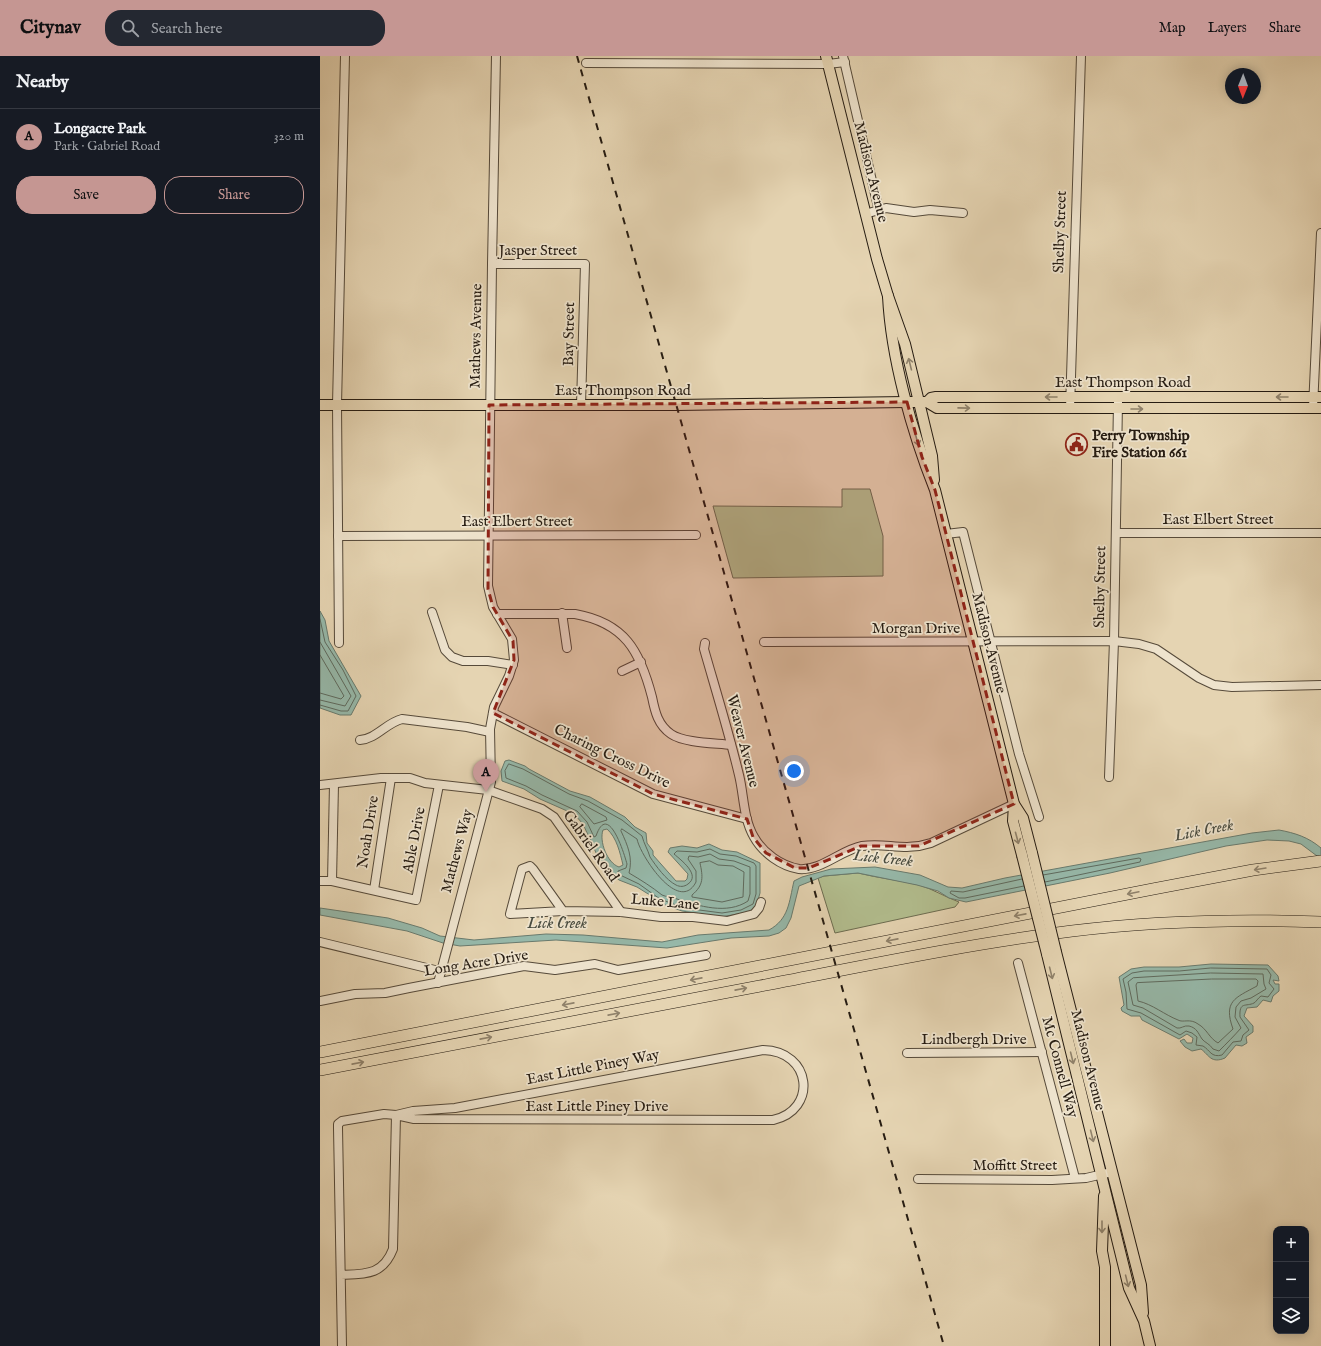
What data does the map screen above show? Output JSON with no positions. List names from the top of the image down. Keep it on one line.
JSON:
{"streets":{"main road":["Madison Avenue","East Thompson Road"],"street":["Shelby Street","Jasper Street","Bay Street","Mathews Avenue","East Elbert Street","Morgan Drive","Weaver Avenue","Charing Cross Drive","Noah Drive","Able Drive","Gabriel Road","Mathews Way","Luke Lane","Long Acre Drive","Lindbergh Drive","East Little Piney Way","Mc Connell Way","East Little Piney Drive","Moffitt Street"]},"crossings":[["Madison Avenue","East Thompson Road"],["Madison Avenue","Morgan Drive"],["Madison Avenue","Weaver Avenue"],["Madison Avenue","Moffitt Street"],["Shelby Street","East Thompson Road"],["Shelby Street","East Elbert Street"],["Shelby Street","Morgan Drive"],["Jasper Street","Bay Street"],["Jasper Street","Mathews Avenue"],["Bay Street","East Thompson Road"],["Mathews Avenue","East Thompson Road"],["Mathews Avenue","East Elbert Street"],["Mathews Avenue","Mathews Way"],["Weaver Avenue","Charing Cross Drive"],["Charing Cross Drive","Mathews Way"],["Noah Drive","Able Drive"],["Noah Drive","Gabriel Road"],["Able Drive","Gabriel Road"],["Gabriel Road","Mathews Way"],["Gabriel Road","Luke Lane"],["Mathews Way","Long Acre Drive"],["Lindbergh Drive","Mc Connell Way"],["East Little Piney Way","East Little Piney Drive"],["Mc Connell Way","Moffitt Street"]],"water":["Lick Creek"],"places":{"public building":["Perry Township Fire Station 661"]},"north":"bottom","page":{"header":"Citynav","search":"Search here","nav":["Map","Layers","Share"],"heading":"Nearby","list":[{"mark":"A","name":"Longacre Park","note":"Park · Gabriel Road","value":"320 m"}],"buttons":["Save","Share"],"pins":"A","map_buttons":["+","−"]}}
